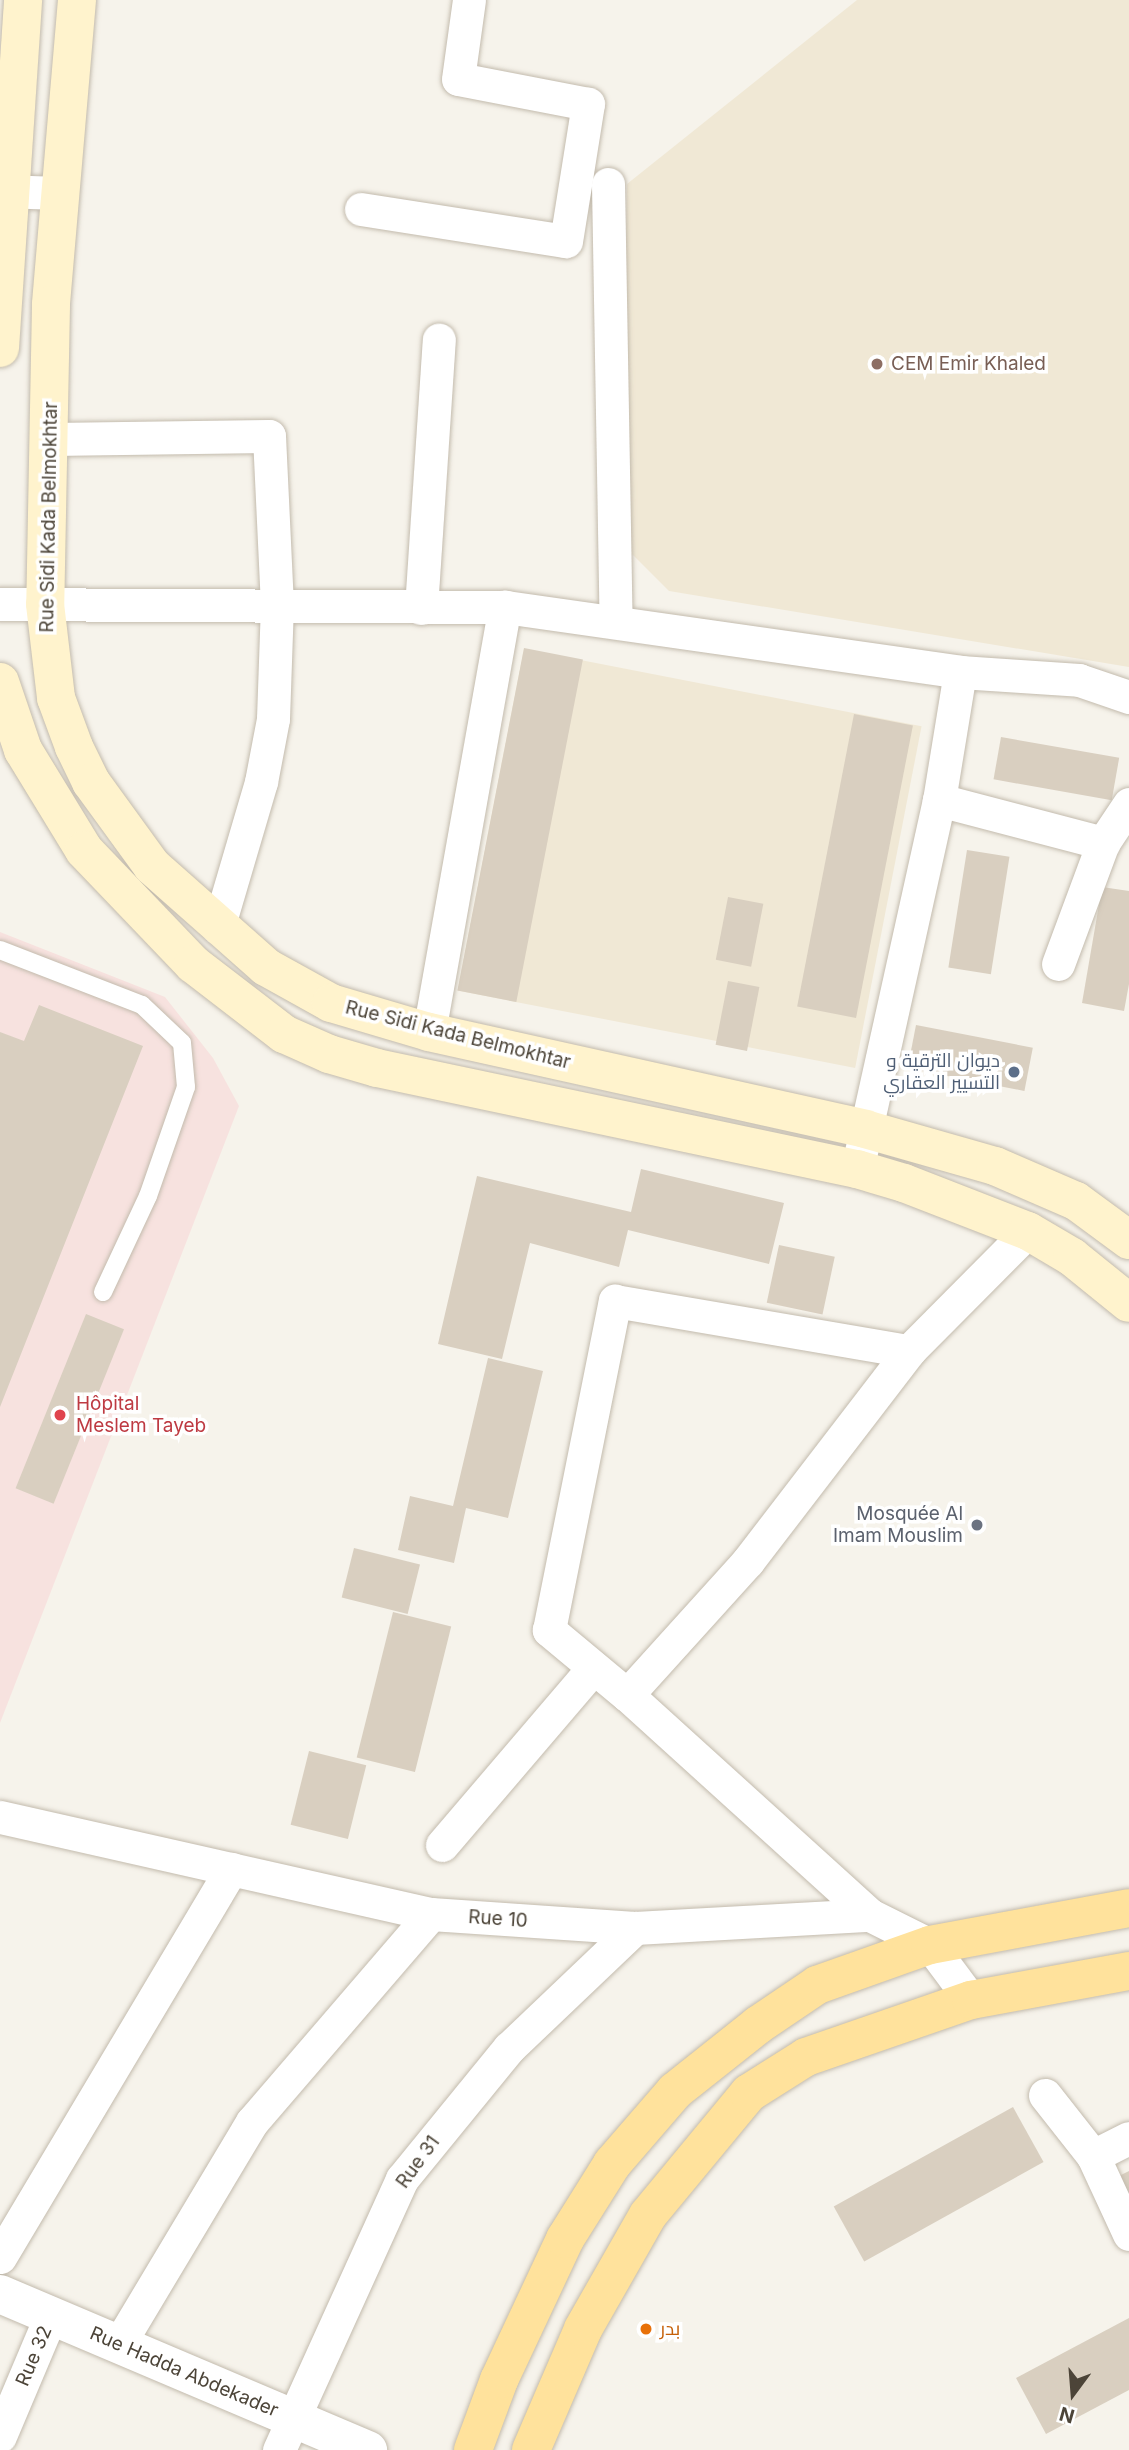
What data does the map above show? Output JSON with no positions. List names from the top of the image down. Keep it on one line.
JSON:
{"streets":{"main road":["Rue Sidi Kada Belmokhtar"],"street":["Rue 10","Rue 31","Rue 32","Rue Hadda Abdekader"]},"crossings":[["Rue 10","Rue 31"],["Rue 31","Rue Hadda Abdekader"],["Rue 32","Rue Hadda Abdekader"]],"places":["CEM Emir Khaled","ديوان الترقية و التسيير العقاري","Hôpital Meslem Tayeb","Mosquée Al Imam Mouslim","بدر"],"north":"bottom"}
